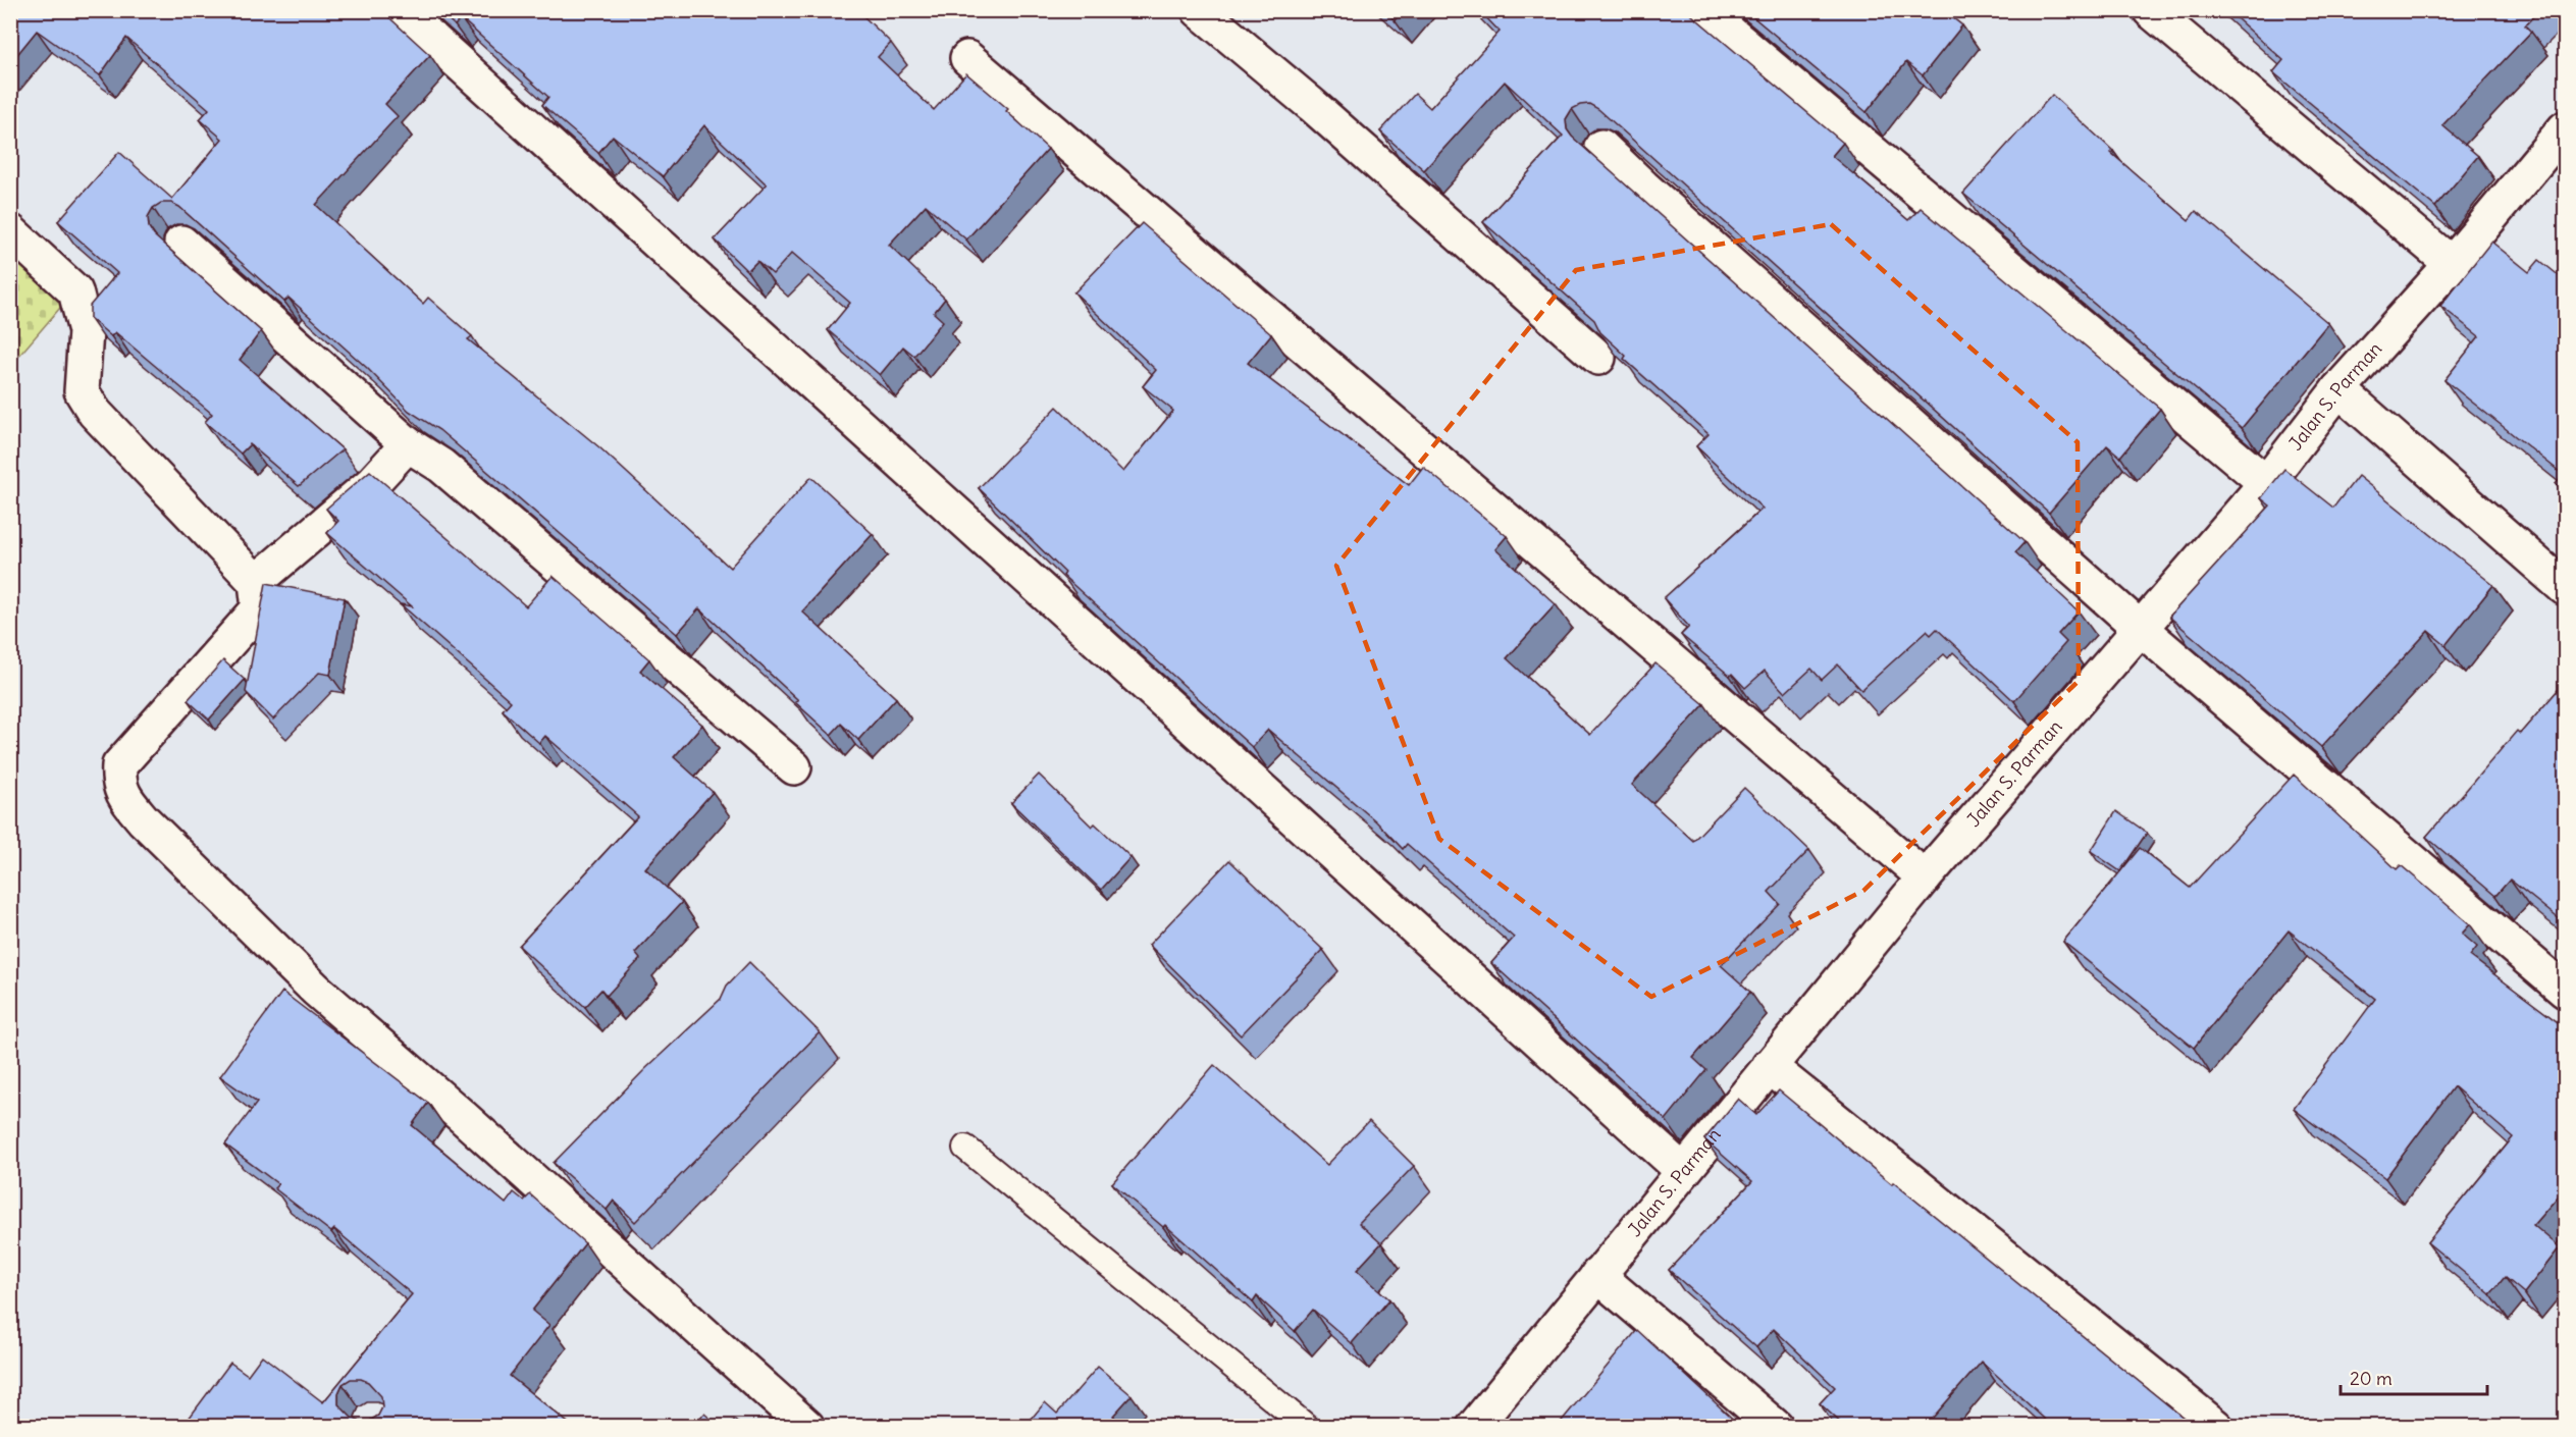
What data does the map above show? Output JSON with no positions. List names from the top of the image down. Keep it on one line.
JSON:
{"streets":{"street":["Jalan S. Parman"]},"scale_bar":"20 m"}
